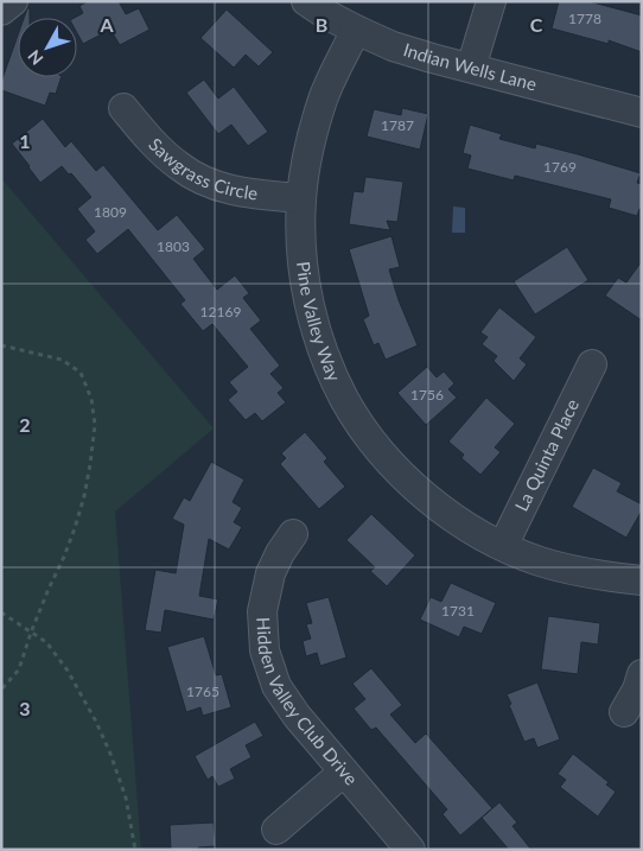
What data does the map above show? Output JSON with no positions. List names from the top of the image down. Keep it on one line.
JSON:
{"streets":{"street":["Indian Wells Lane","Sawgrass Circle","Pine Valley Way","La Quinta Place","Hidden Valley Club Drive"]},"crossings":[["Indian Wells Lane","Pine Valley Way"],["Sawgrass Circle","Pine Valley Way"],["Pine Valley Way","La Quinta Place"]],"house_numbers":["1778","1787","1769","1809","1803","12169","1756","1731","1765"],"north":"bottom left","grid":{"columns":["A","B","C"],"rows":["1","2","3"]}}
